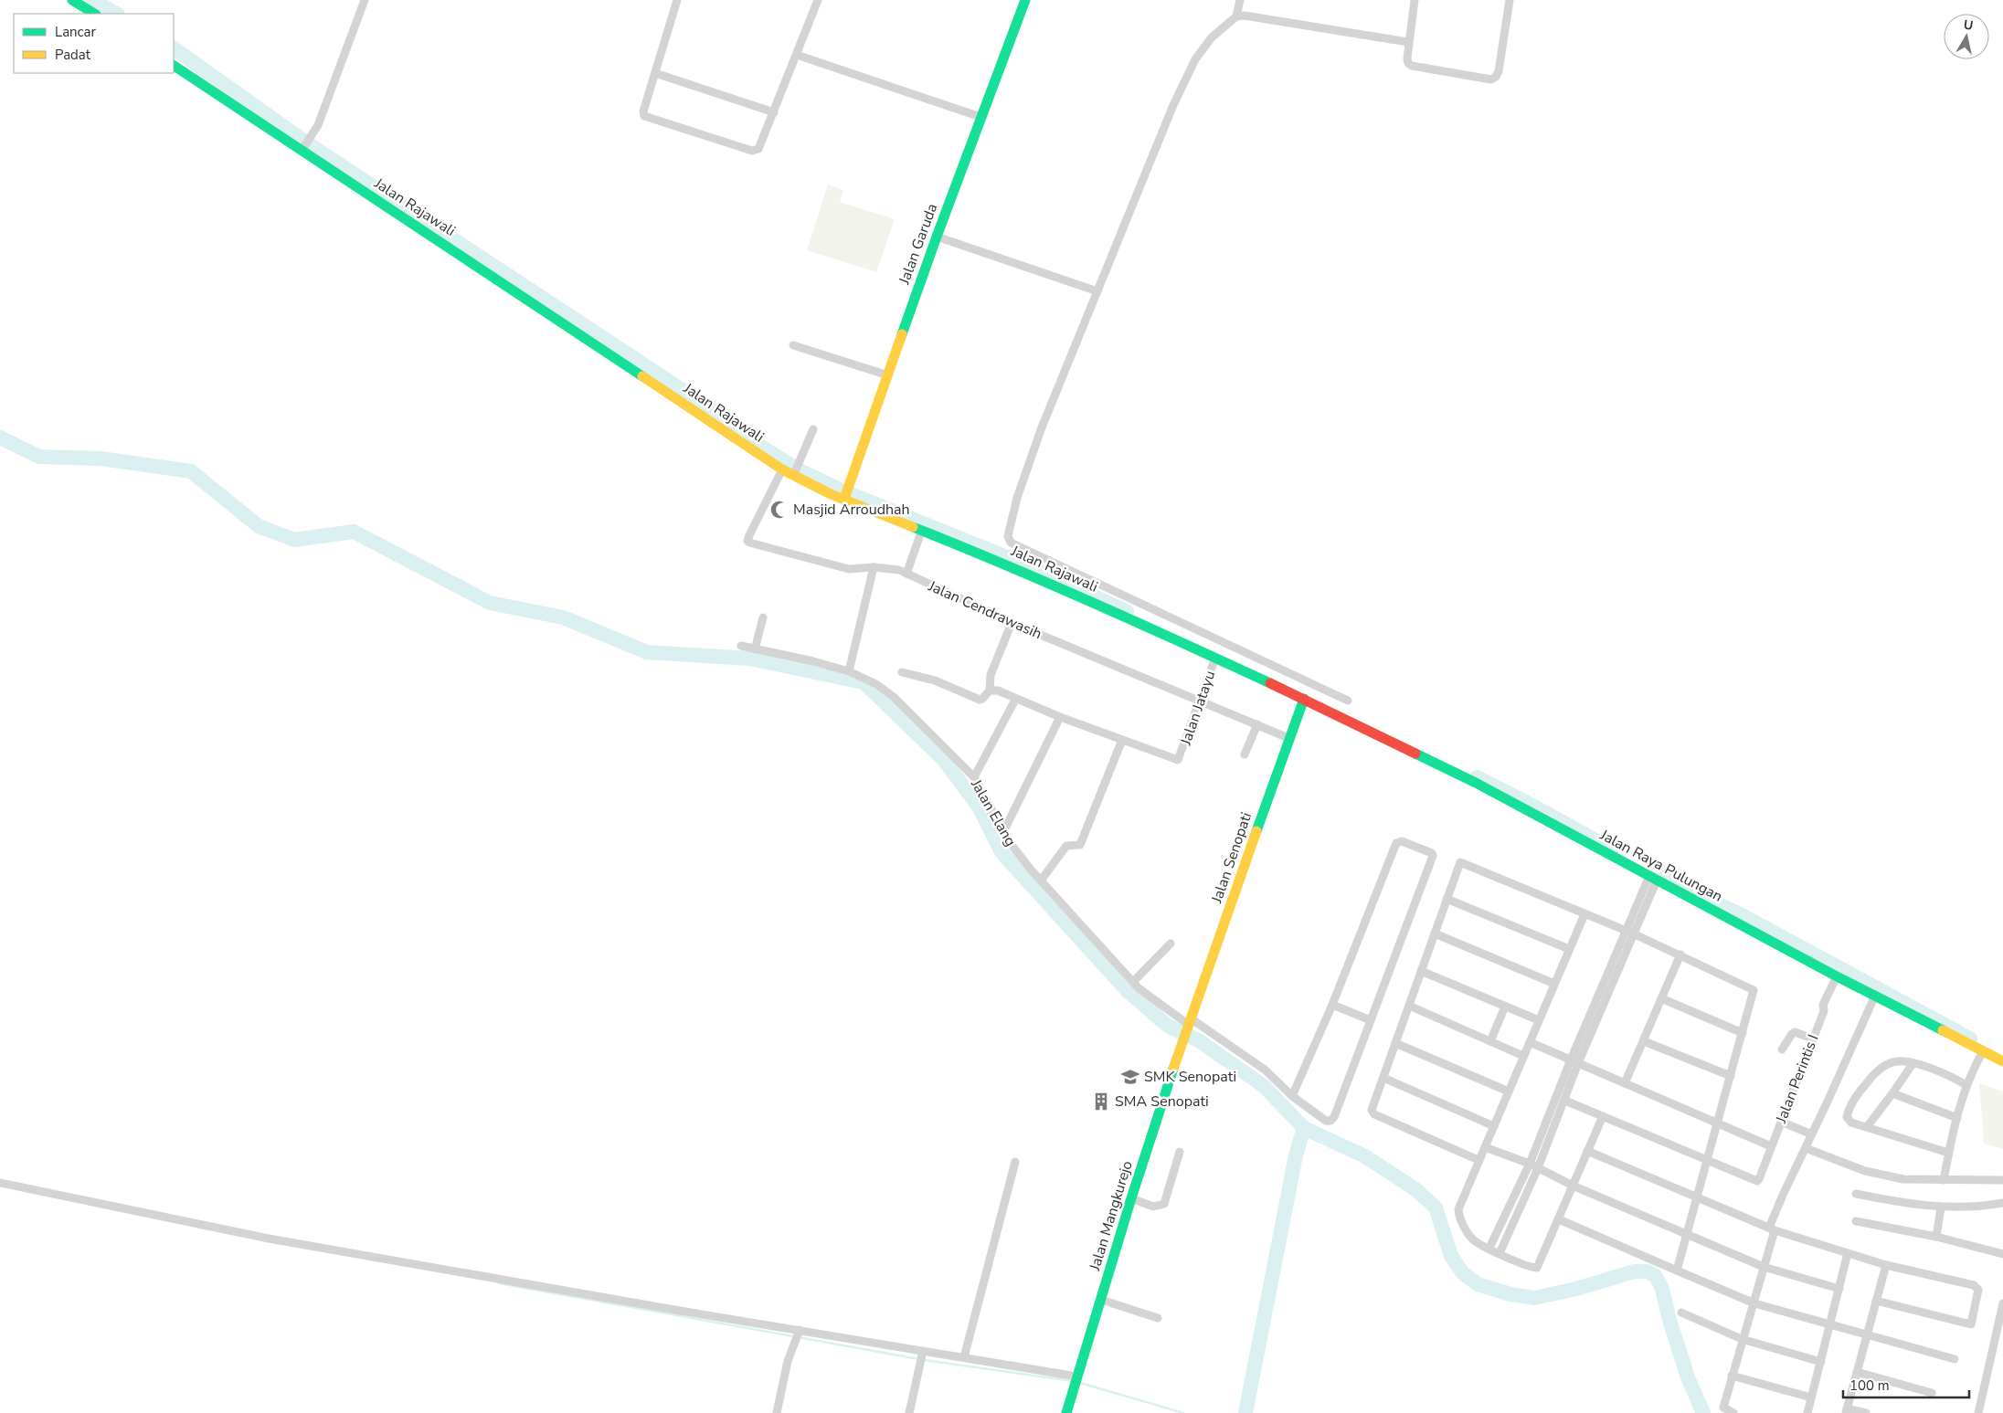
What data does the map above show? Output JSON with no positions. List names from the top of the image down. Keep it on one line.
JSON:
{"streets":{"street":["Jalan Rajawali","Jalan Garuda","Jalan Cendrawasih","Jalan Jatayu","Jalan Elang","Jalan Senopati","Jalan Raya Pulungan","Jalan Perintis I","Jalan Mangkurejo"]},"crossings":[["Jalan Rajawali","Jalan Garuda"],["Jalan Rajawali","Jalan Cendrawasih"],["Jalan Rajawali","Jalan Jatayu"],["Jalan Rajawali","Jalan Senopati"],["Jalan Rajawali","Jalan Raya Pulungan"],["Jalan Cendrawasih","Jalan Jatayu"],["Jalan Cendrawasih","Jalan Senopati"],["Jalan Elang","Jalan Senopati"],["Jalan Elang","Jalan Mangkurejo"],["Jalan Senopati","Jalan Raya Pulungan"],["Jalan Senopati","Jalan Mangkurejo"],["Jalan Raya Pulungan","Jalan Perintis I"]],"places":{"mosque":["Masjid Arroudhah"],"school or university":["SMK Senopati"],"building":["SMA Senopati"]},"legend":["Lancar","Padat"],"scale_bar":"100 m","north":"top"}
